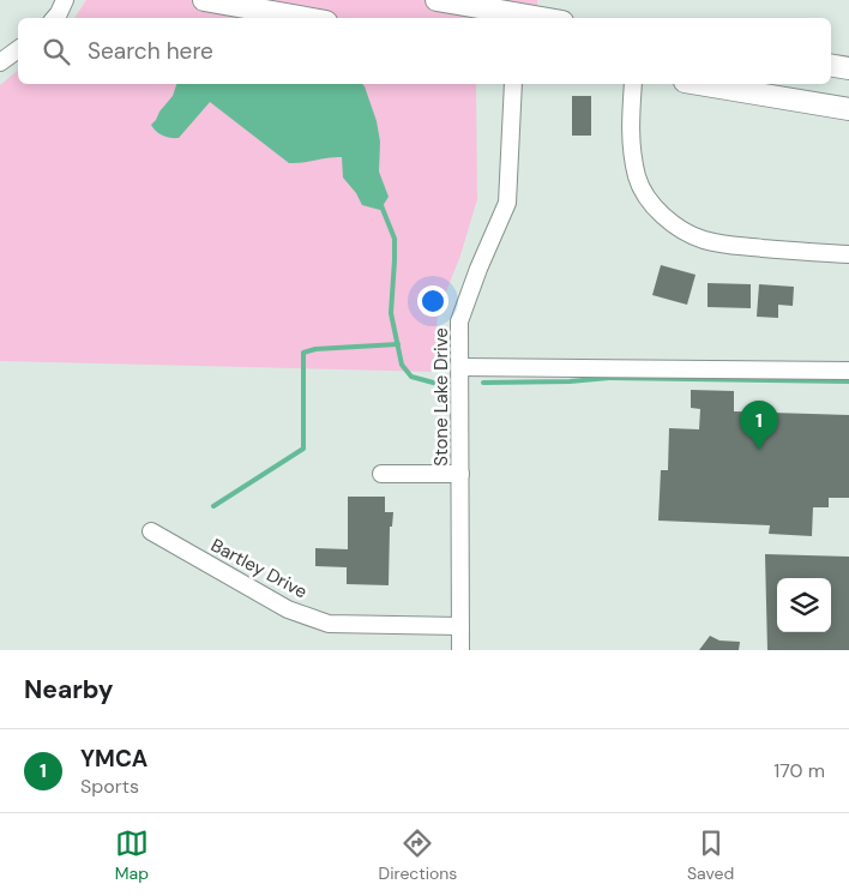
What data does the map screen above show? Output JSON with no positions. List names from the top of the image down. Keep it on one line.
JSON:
{"streets":{"street":["Stone Lake Drive","Bartley Drive"]},"crossings":[["Stone Lake Drive","Bartley Drive"]],"page":{"search":"Search here","pins":"1","heading":"Nearby","list":[{"mark":"1","name":"YMCA","note":"Sports","value":"170 m"}],"nav":["Map","Directions","Saved"]}}
